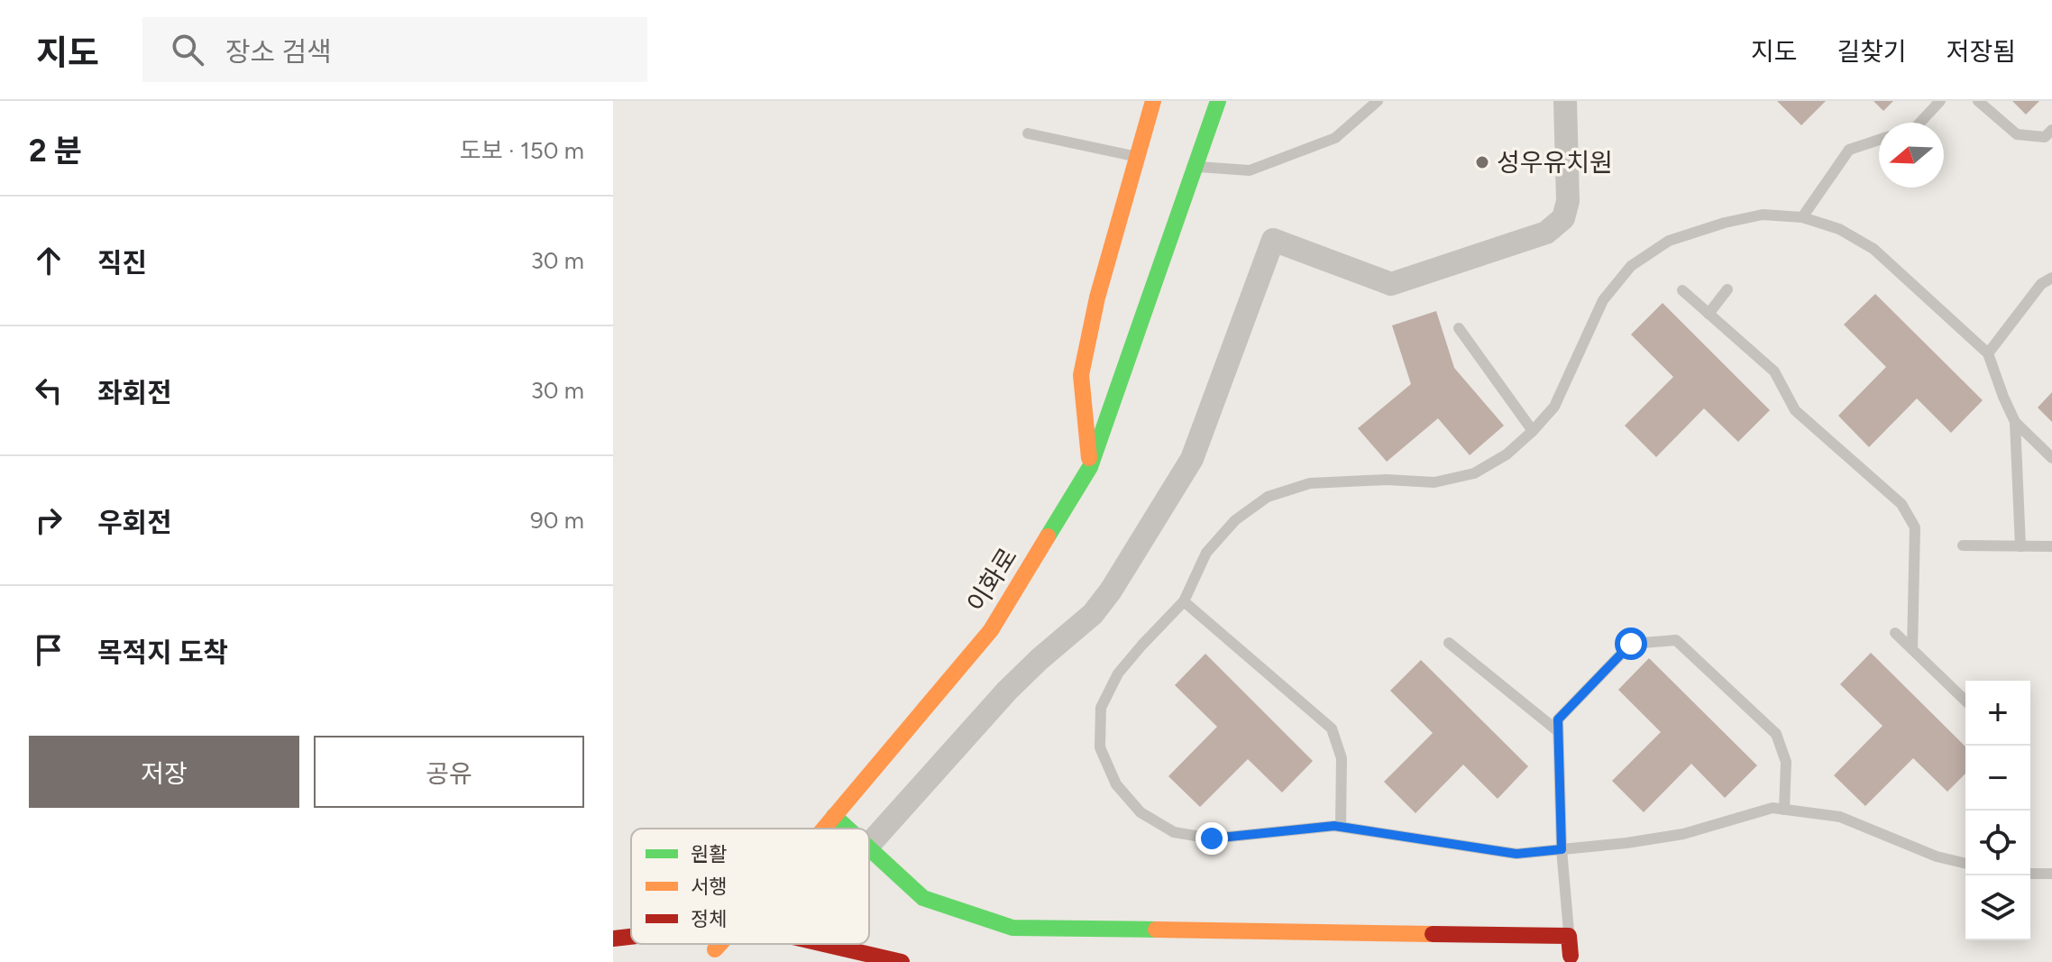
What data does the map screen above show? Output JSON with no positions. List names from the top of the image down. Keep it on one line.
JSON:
{"streets":{"main road":["이화로"]},"places":["성우유치원"],"legend":["원활","서행","정체"],"north":"left","page":{"header":"지도","search":"장소 검색","nav":["지도","길찾기","저장됨"],"heading":["2 분","도보 · 150 m"],"list":[["직진","30 m"],["좌회전","30 m"],["우회전","90 m"],"목적지 도착"],"map_buttons":["+","−"],"buttons":["저장","공유"]}}
